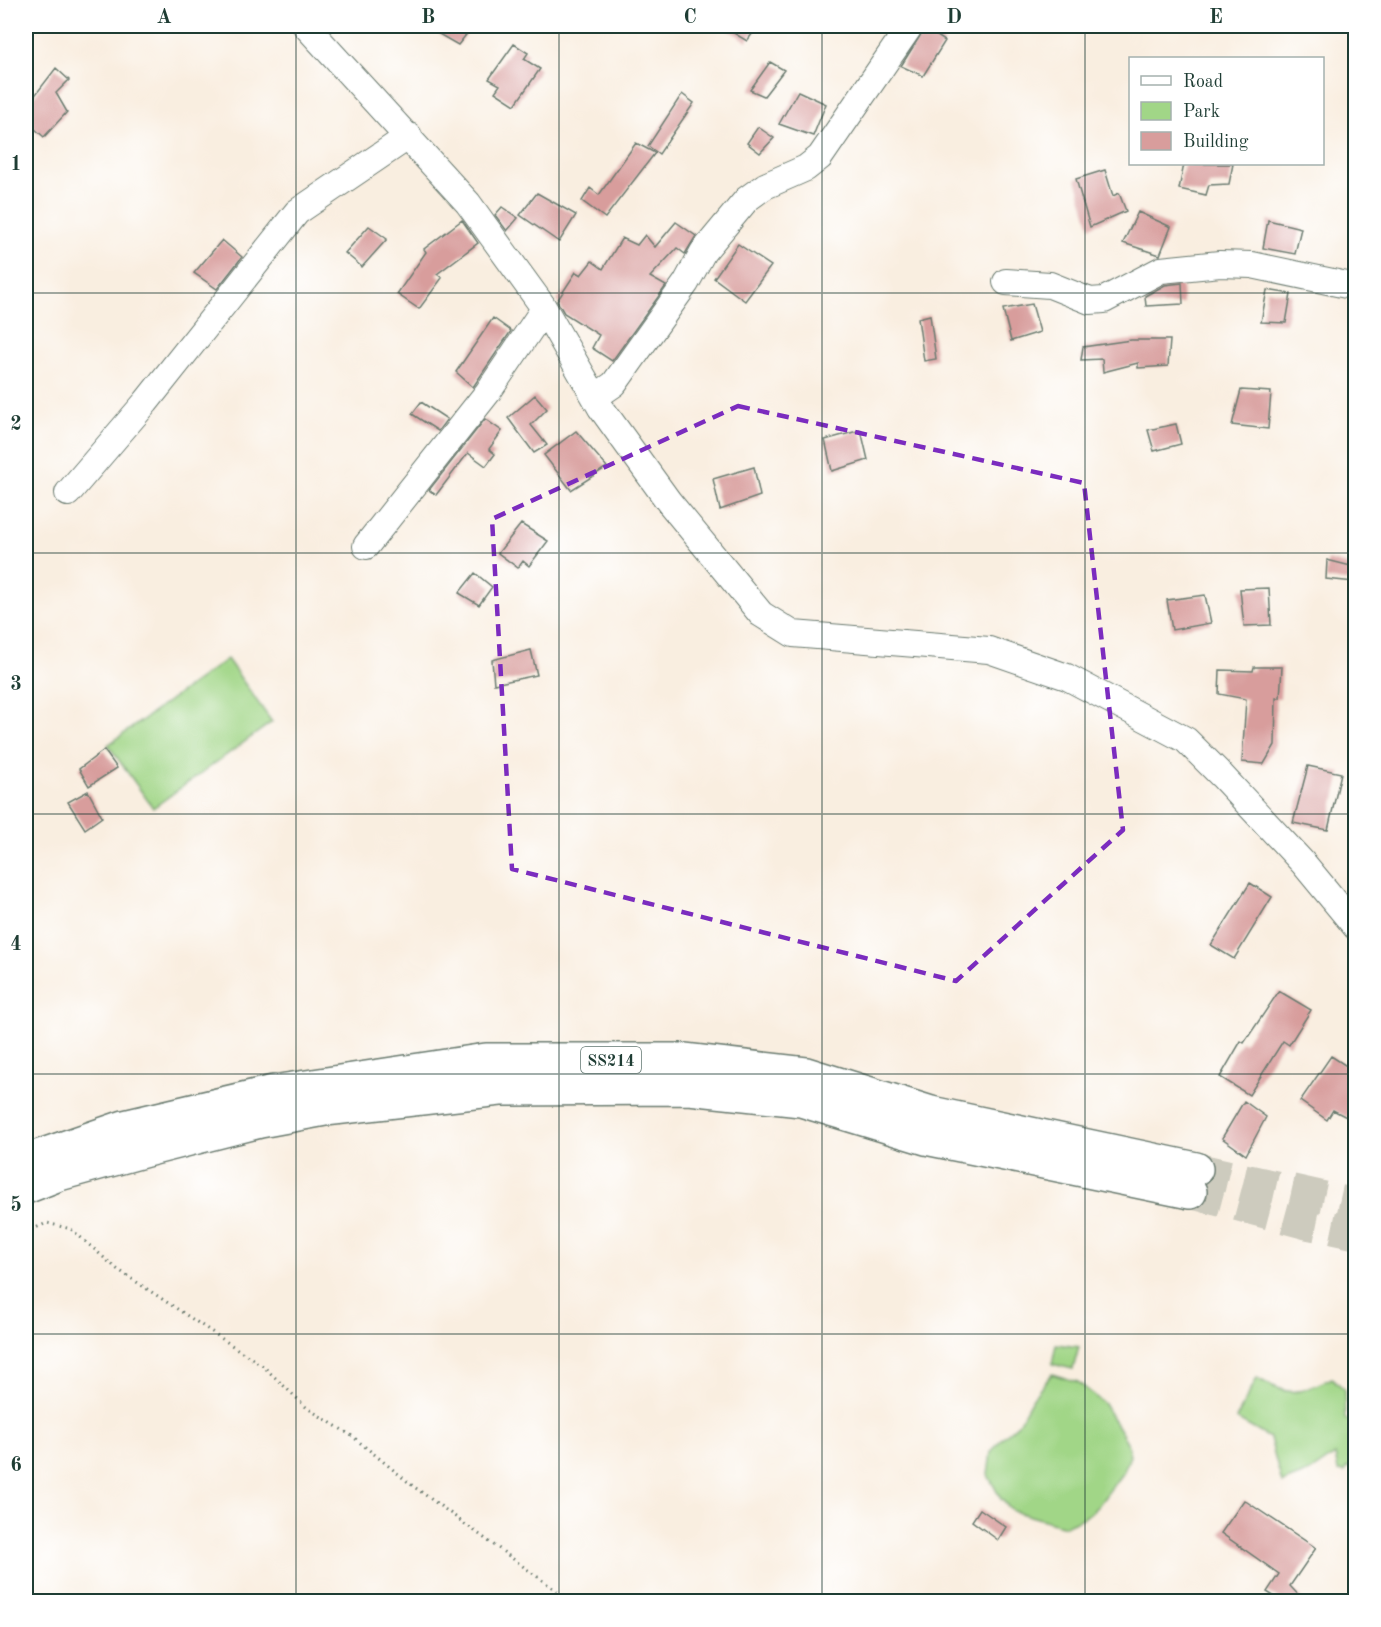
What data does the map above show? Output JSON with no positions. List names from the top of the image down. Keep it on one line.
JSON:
{"streets":{"highway":["SS214"]},"legend":["Road","Park","Building"],"grid":{"columns":["A","B","C","D","E"],"rows":["1","2","3","4","5","6"]}}
